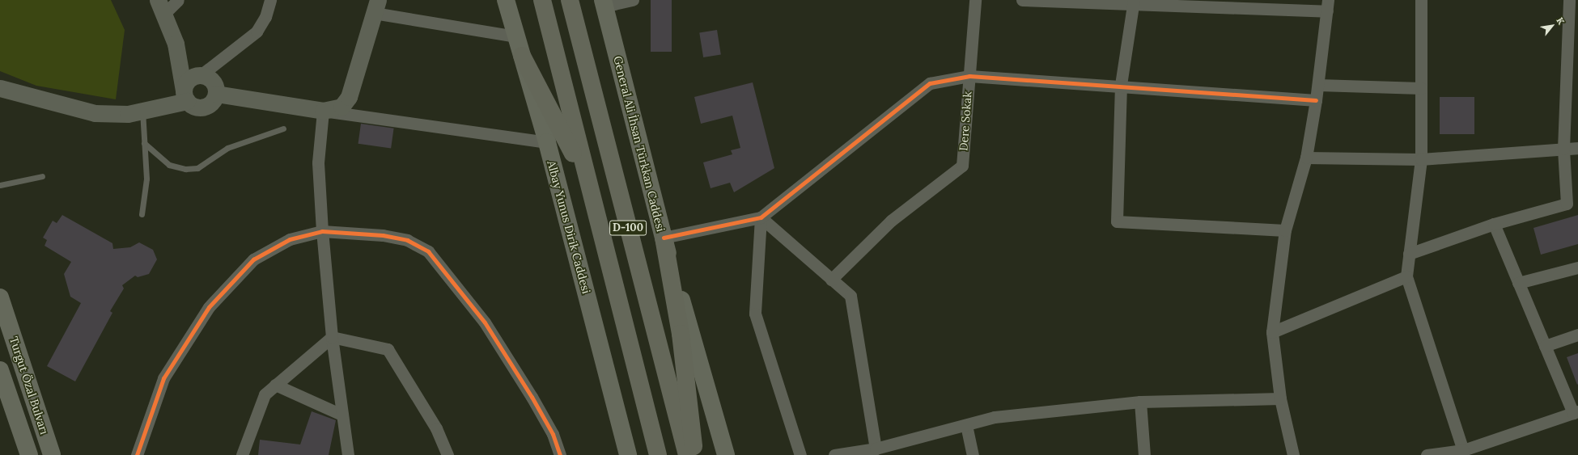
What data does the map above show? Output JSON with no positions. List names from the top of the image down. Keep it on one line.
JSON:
{"streets":{"highway":["D-100"],"main road":["General Ali İhsan Türkkan Caddesi","Albay Yunus Dirik Caddesi","Turgut Özal Bulvarı"],"street":["Dere Sokak"]},"north":"top right"}
